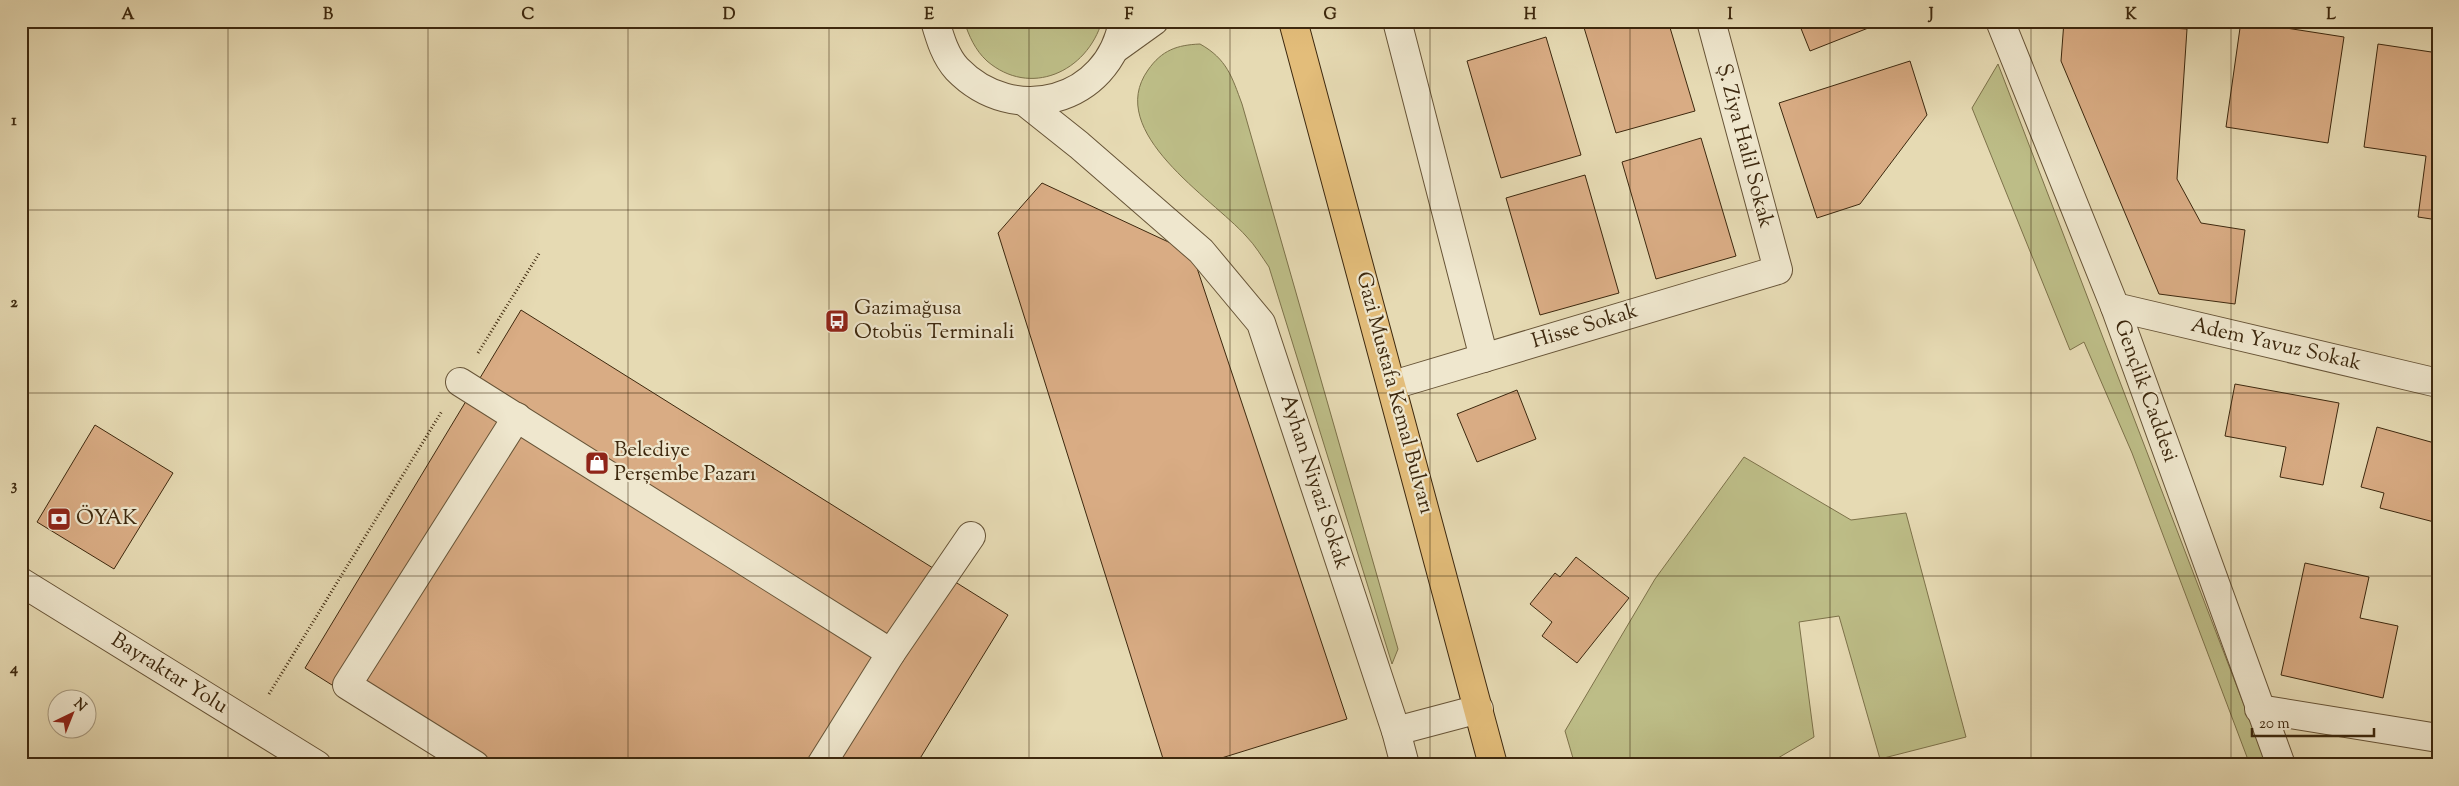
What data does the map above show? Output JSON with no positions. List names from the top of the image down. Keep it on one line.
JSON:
{"streets":{"main road":["Gazi Mustafa Kemal Bulvarı"],"street":["Ş. Ziya Halil Sokak","Hisse Sokak","Adem Yavuz Sokak","Gençlik Caddesi","Ayhan Niyazi Sokak","Bayraktar Yolu"]},"crossings":[["Ş. Ziya Halil Sokak","Hisse Sokak"],["Hisse Sokak","Gazi Mustafa Kemal Bulvarı"],["Adem Yavuz Sokak","Gençlik Caddesi"]],"places":{"bus stop":["Gazimağusa Otobüs Terminali"],"shop":["Belediye Perşembe Pazarı"],"bank":["ÖYAK"]},"scale_bar":"20 m","north":"top right","grid":{"columns":["A","B","C","D","E","F","G","H","I","J","K","L"],"rows":["1","2","3","4"]}}
